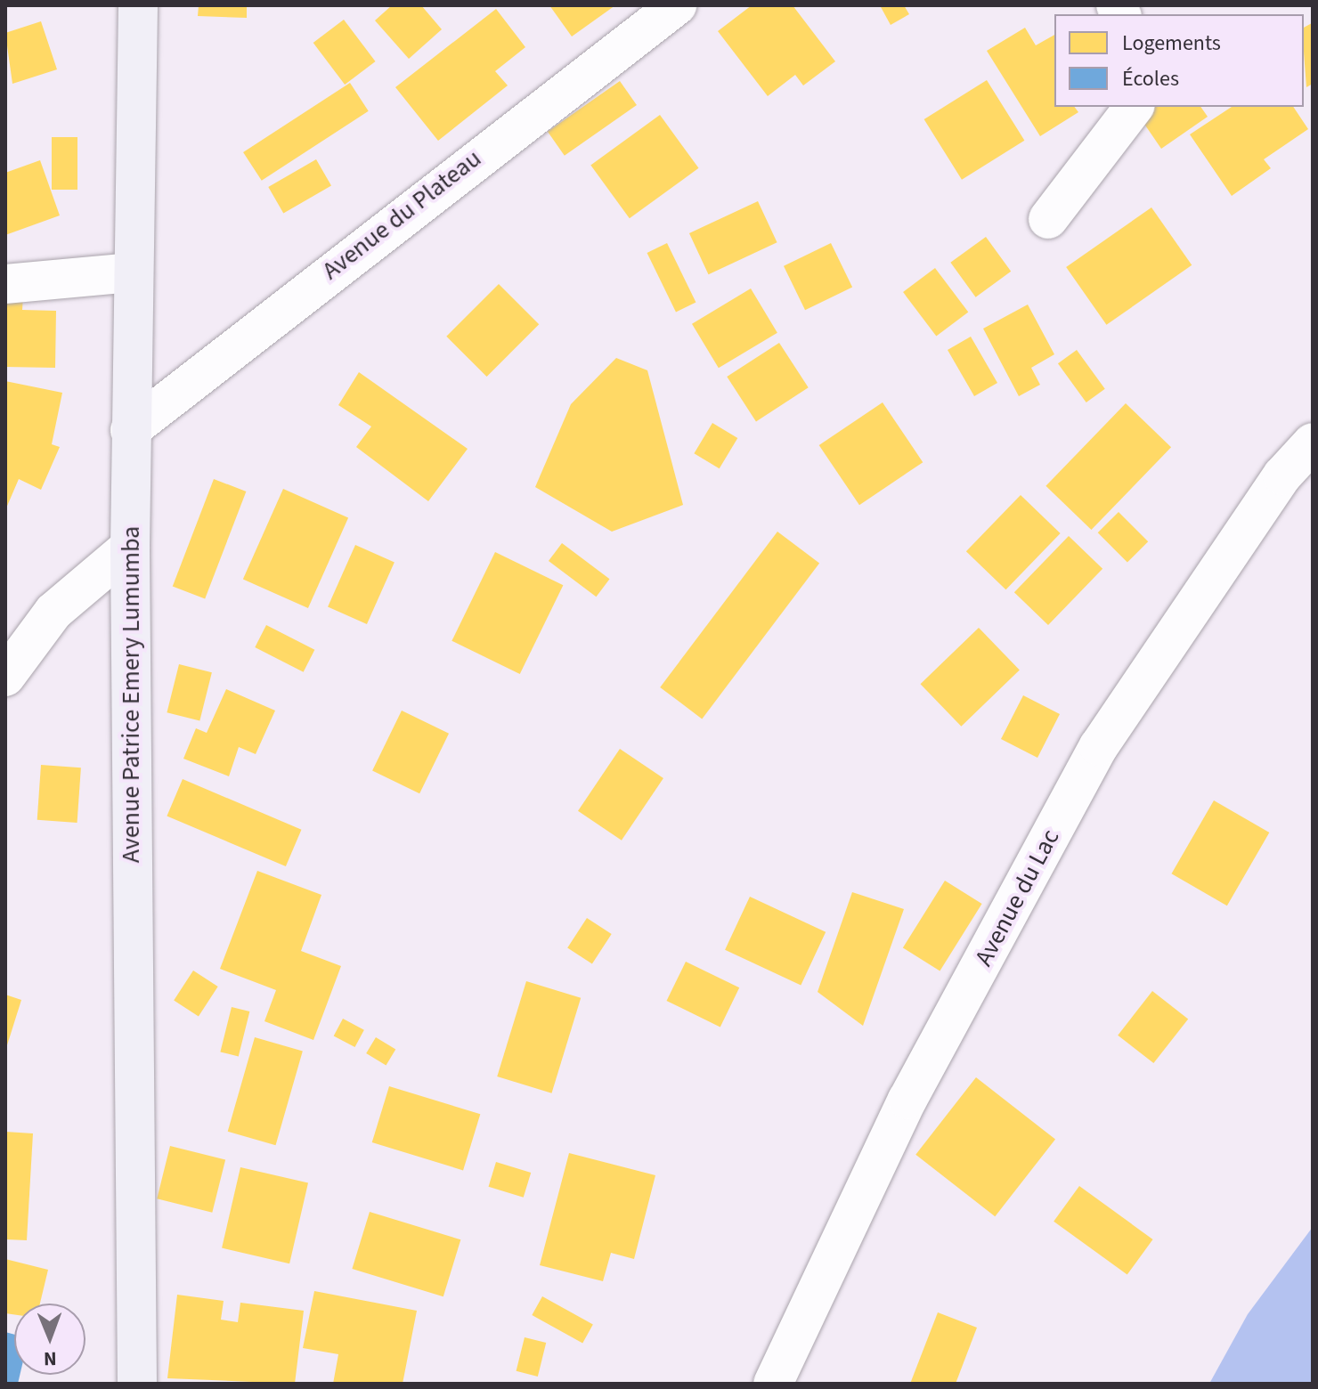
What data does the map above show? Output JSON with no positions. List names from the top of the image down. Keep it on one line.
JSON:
{"streets":{"main road":["Avenue Patrice Emery Lumumba"],"street":["Avenue du Plateau","Avenue du Lac"]},"crossings":[["Avenue du Plateau","Avenue Patrice Emery Lumumba"]],"legend":["Logements","Écoles"],"north":"bottom"}
